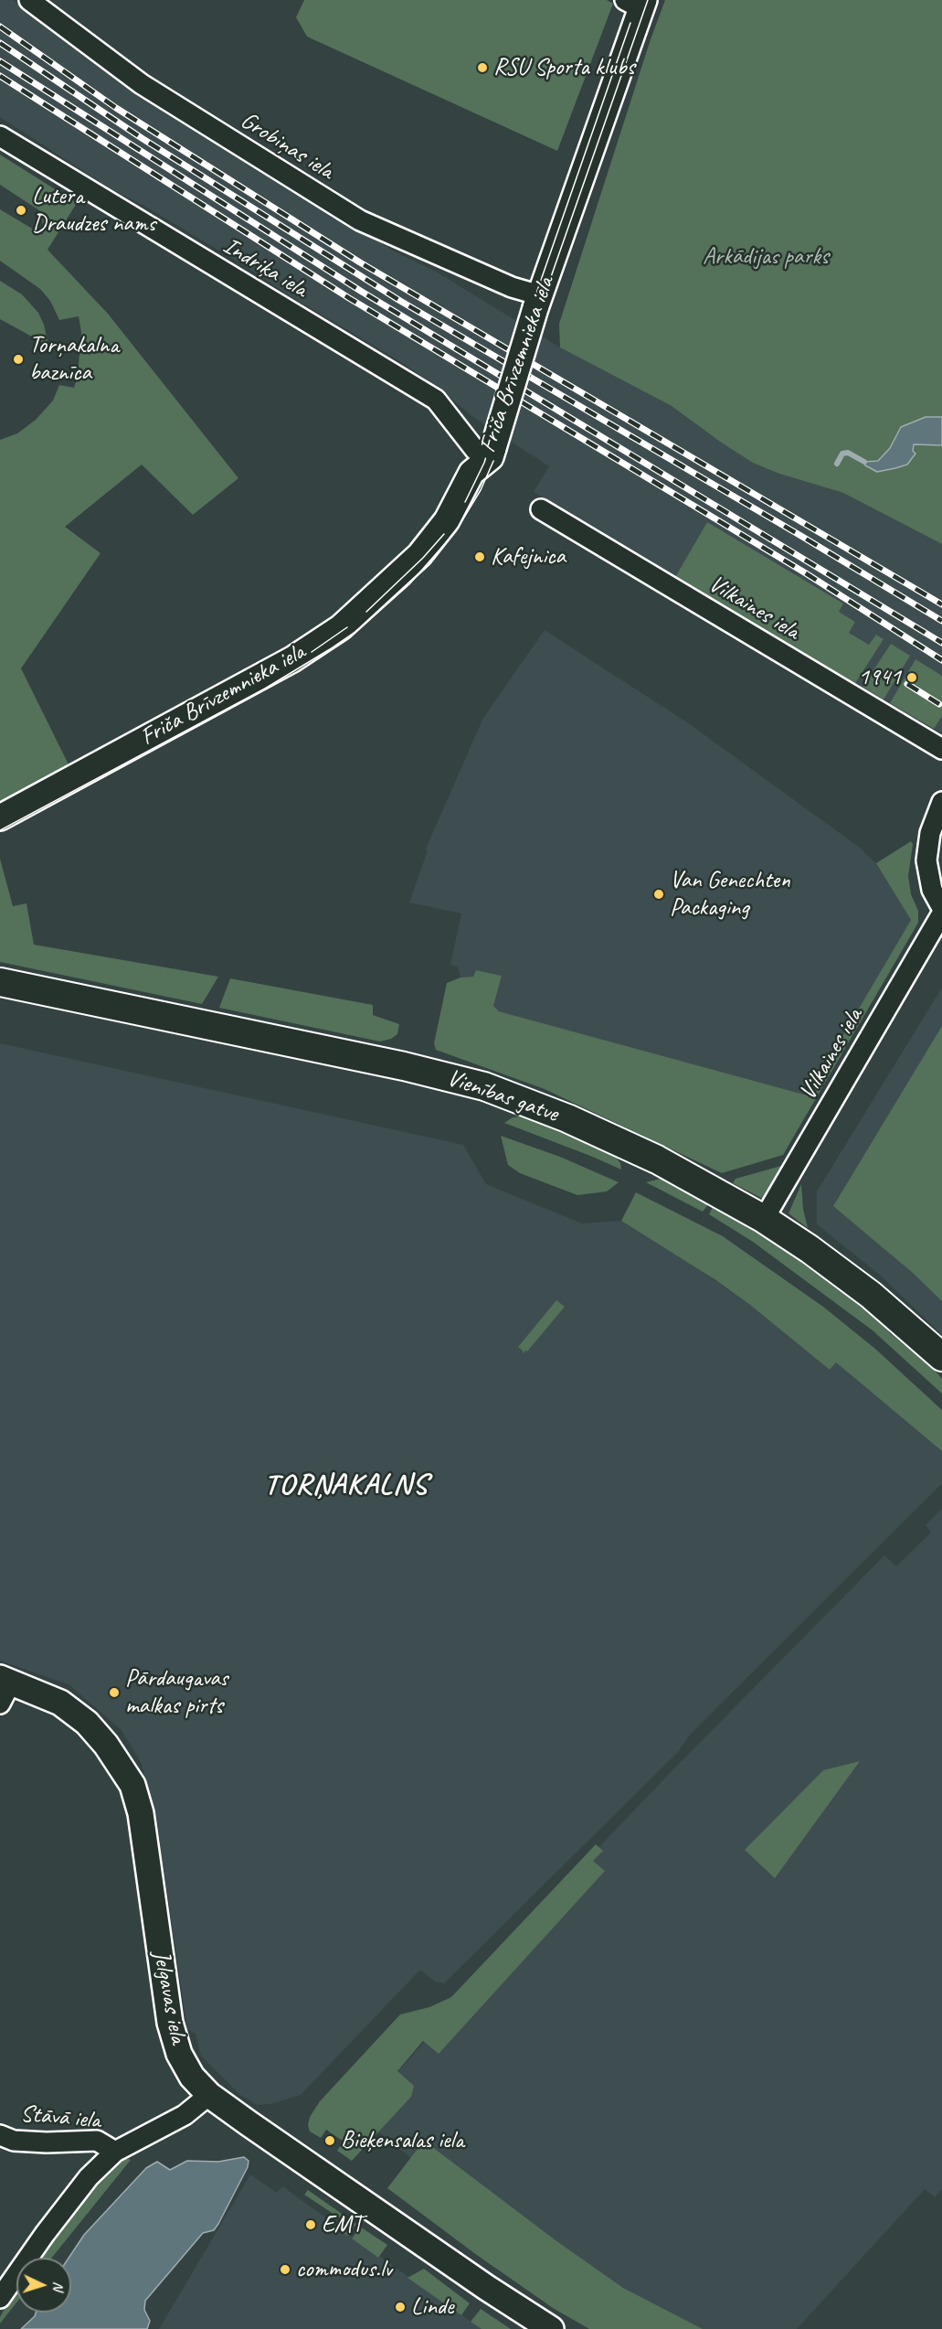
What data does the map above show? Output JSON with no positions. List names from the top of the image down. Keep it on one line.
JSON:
{"streets":{"main road":["Vienības gatve"],"street":["Grobiņas iela","Indriķa iela","Friča Brīvzemnieka iela","Vilkaines iela","Jelgavas iela","Stāvā iela"]},"crossings":[["Grobiņas iela","Friča Brīvzemnieka iela"],["Indriķa iela","Friča Brīvzemnieka iela"],["Vilkaines iela","Vienības gatve"]],"districts":["TORŅAKALNS"],"parks":["Arkādijas parks"],"places":["RSU Sporta klubs","Lutera Draudzes nams","Torņakalna baznīca","Kafejnica","1941","Van Genechten Packaging","Pārdaugavas malkas pirts","Bieķensalas iela","EMT","commodus.lv","Linde"],"north":"right"}
